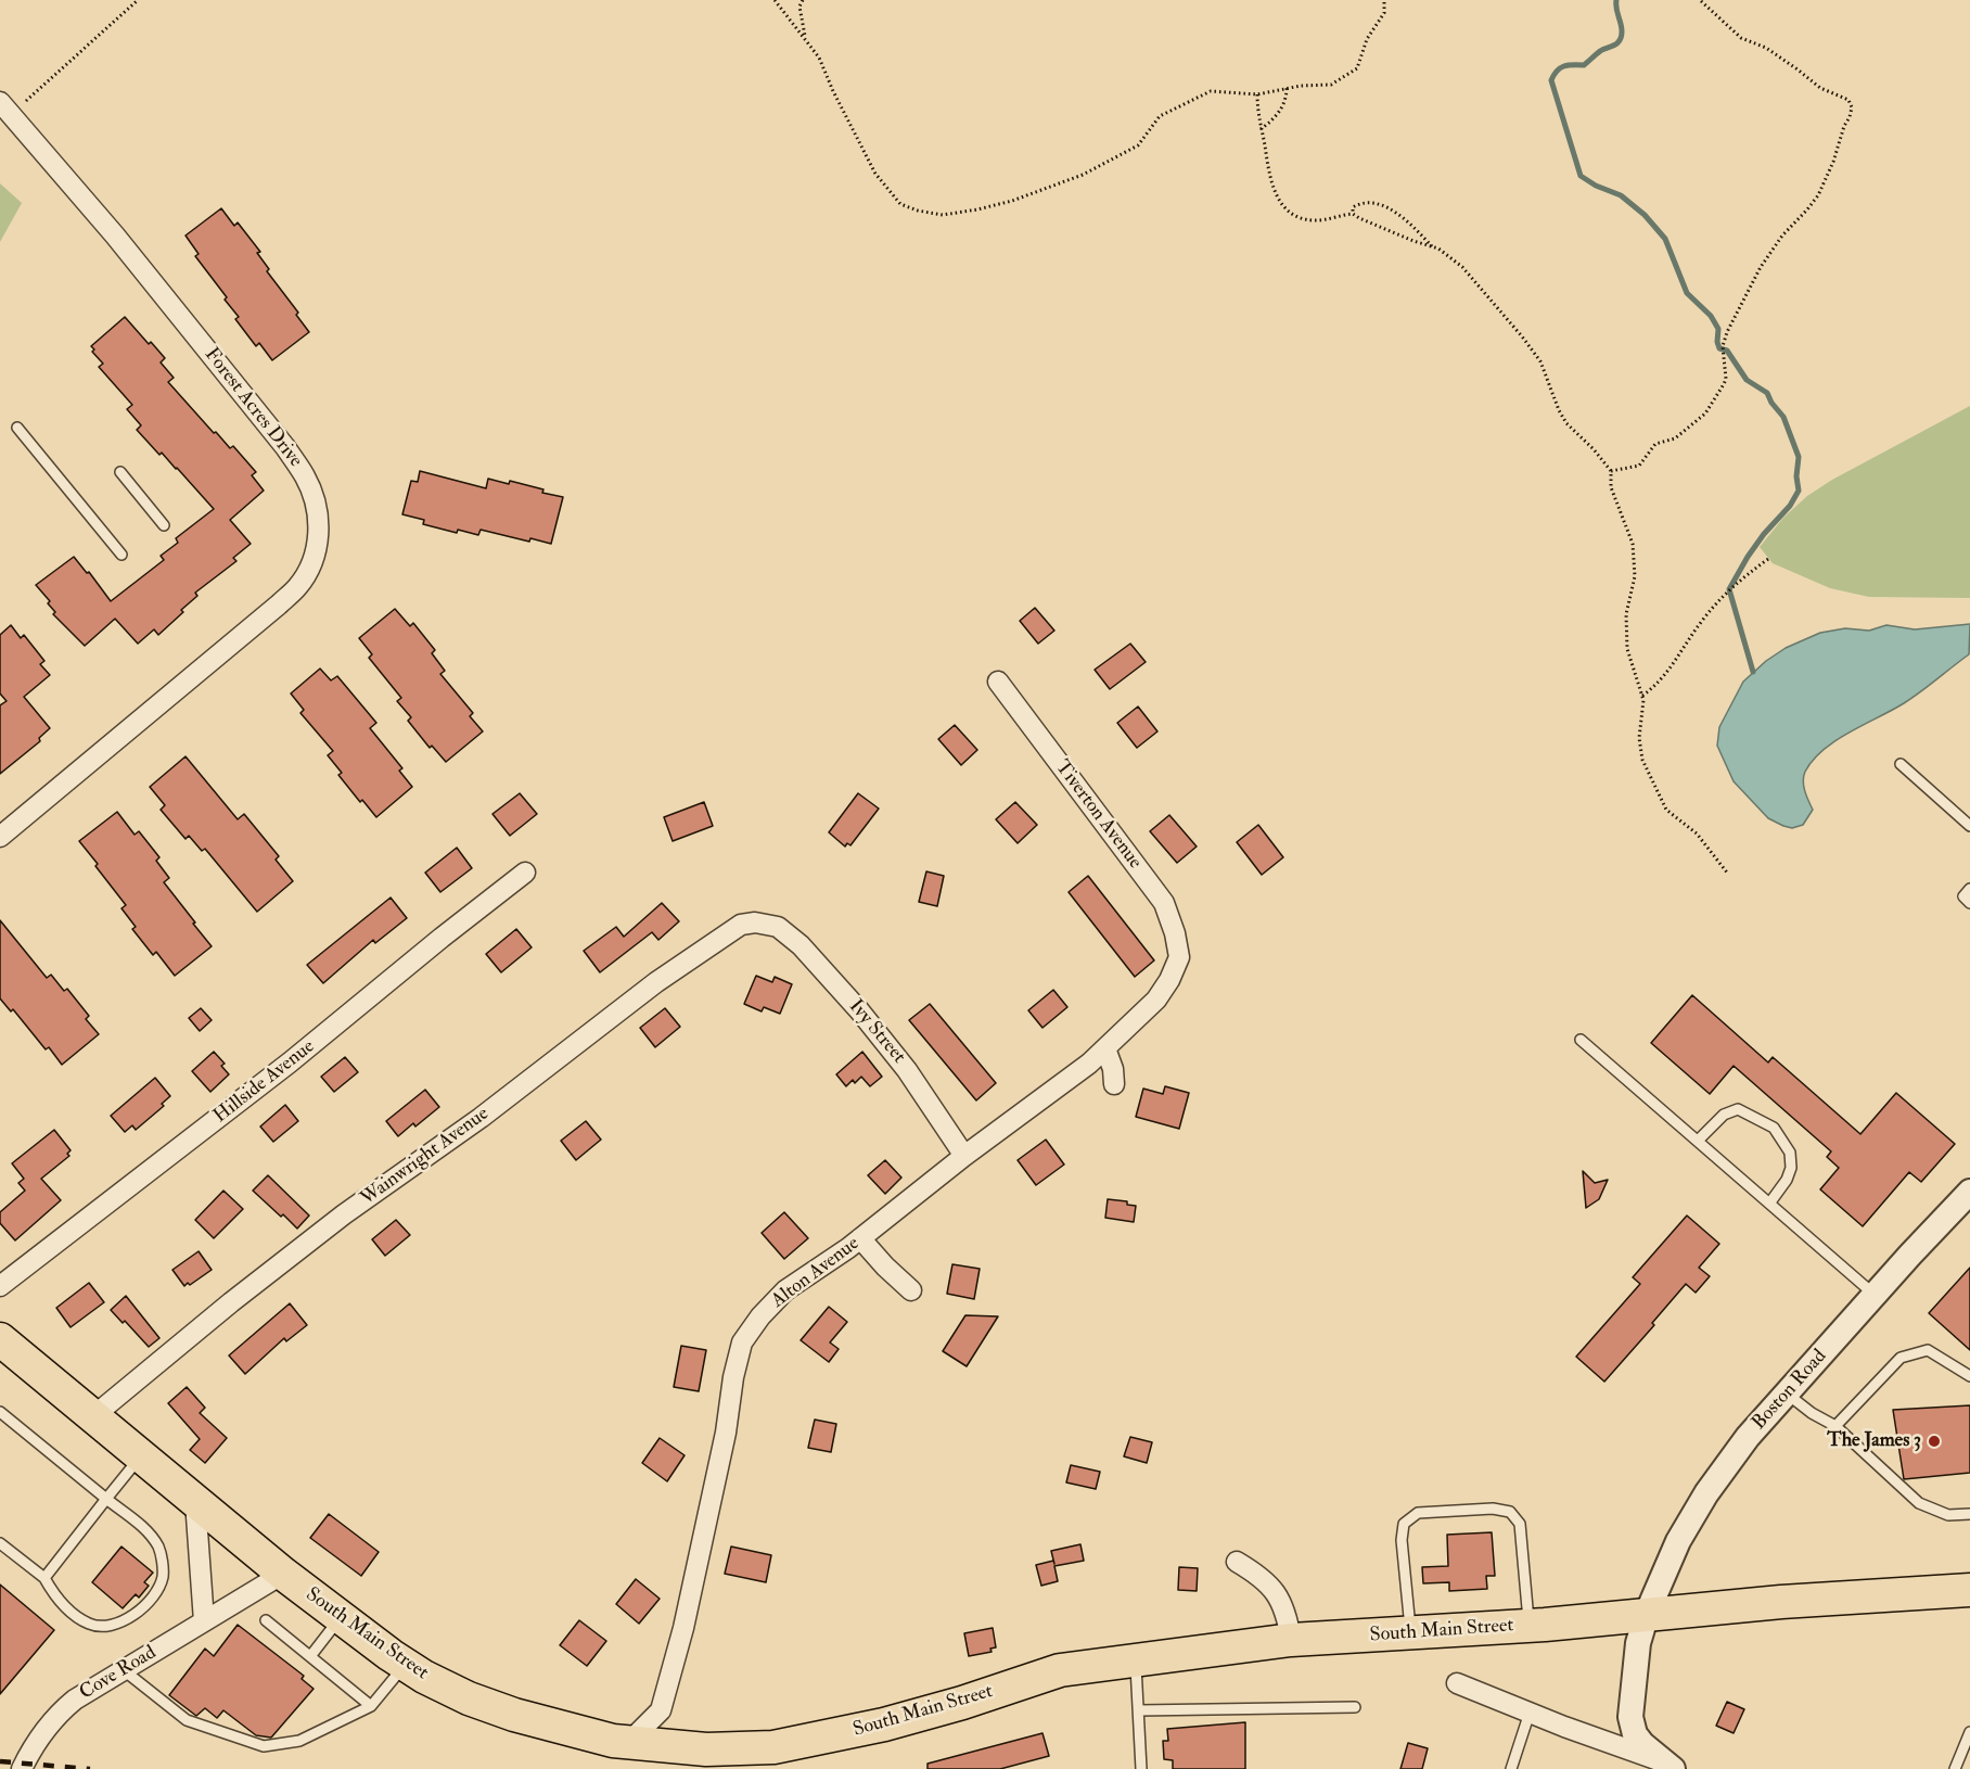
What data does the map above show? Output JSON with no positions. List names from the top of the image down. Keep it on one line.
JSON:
{"streets":{"main road":["South Main Street"],"street":["Forest Acres Drive","Tiverton Avenue","Ivy Street","Hillside Avenue","Wainwright Avenue","Alton Avenue","Boston Road","Cove Road"]},"crossings":[["Tiverton Avenue","Alton Avenue"],["Ivy Street","Wainwright Avenue"],["Ivy Street","Alton Avenue"],["Wainwright Avenue","South Main Street"],["Alton Avenue","South Main Street"],["Boston Road","South Main Street"],["South Main Street","Cove Road"]],"places":["The James 3"]}
